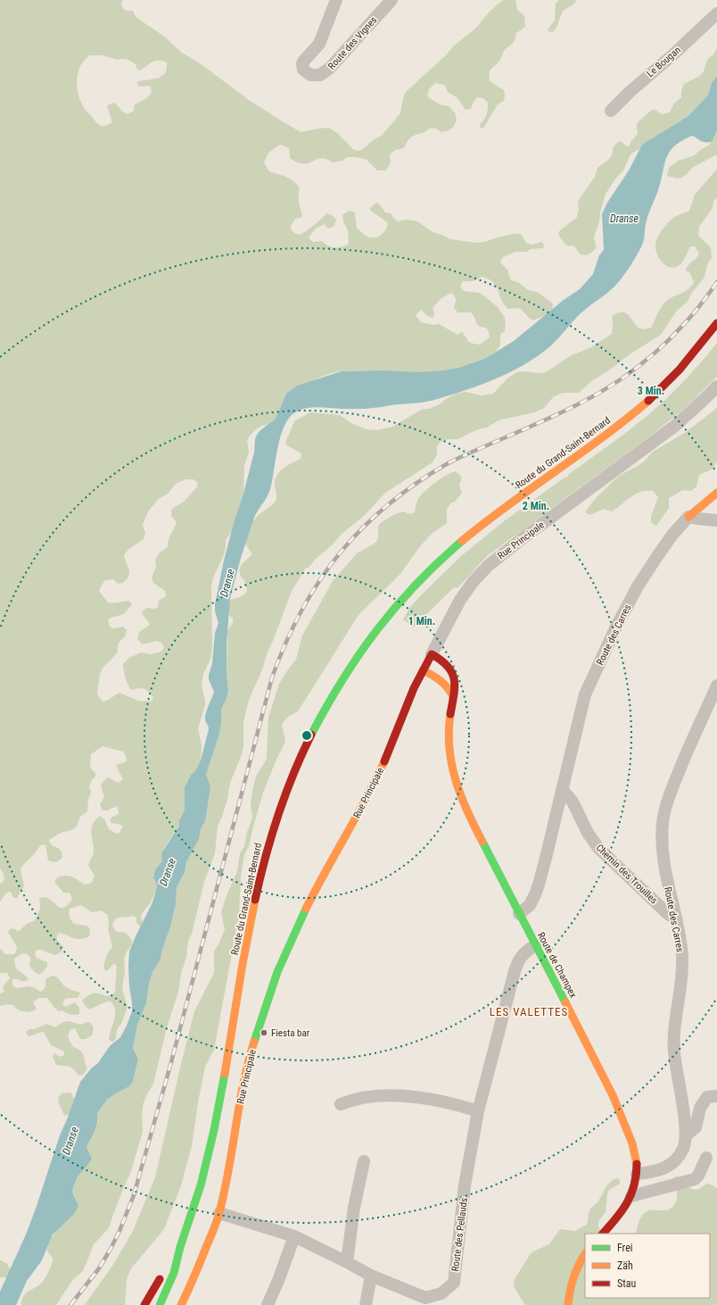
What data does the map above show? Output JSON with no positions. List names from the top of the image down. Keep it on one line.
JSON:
{"streets":{"street":["Route des Vignes","Le Bougan","Route du Grand-Saint-Bernard","Rue Principale","Route des Carres","Chemin des Trouilles","Route de Champex","Route des Pellauds"]},"crossings":[["Rue Principale","Route de Champex"],["Rue Principale","Route des Pellauds"],["Route des Carres","Chemin des Trouilles"],["Route des Carres","Route de Champex"],["Route de Champex","Route des Pellauds"]],"districts":["LES VALETTES"],"water":["Dranse"],"places":["Fiesta bar"],"legend":["Frei","Zäh","Stau"],"rings":["3 Min.","2 Min.","1 Min."]}
